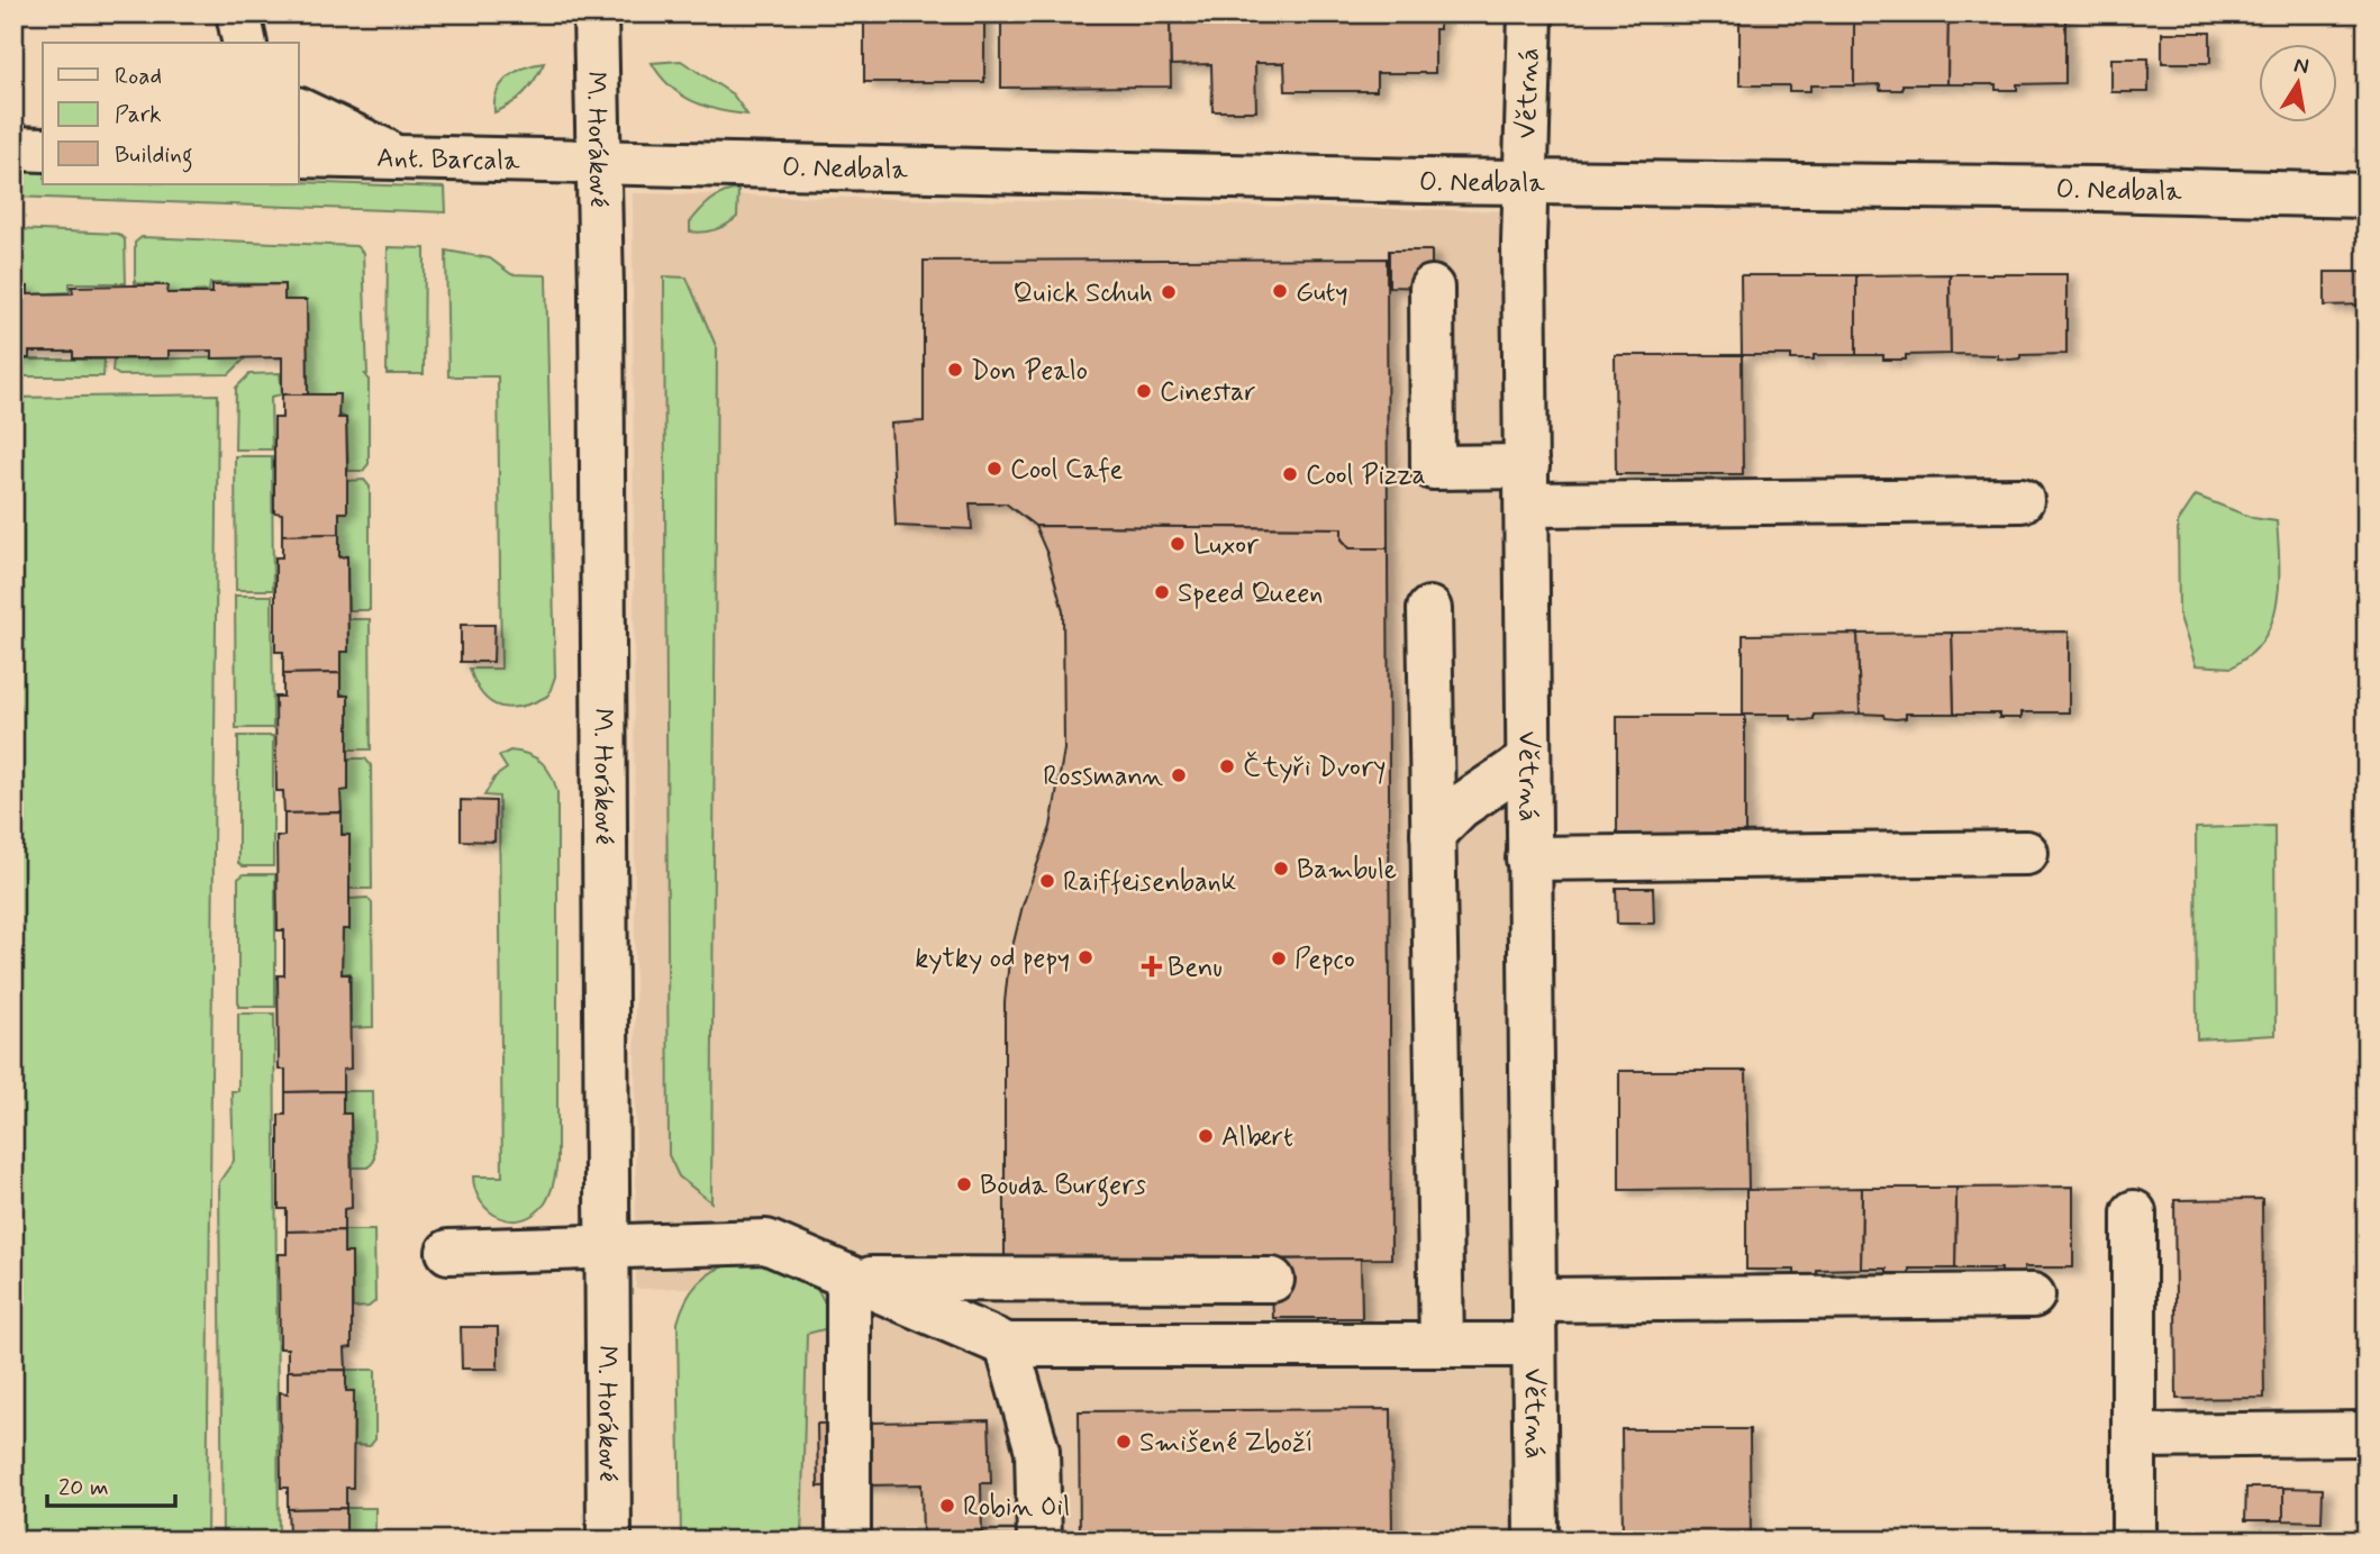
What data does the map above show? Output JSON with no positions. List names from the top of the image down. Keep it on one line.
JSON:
{"streets":{"street":["Větrná","M. Horákové","Ant. Barcala","O. Nedbala"]},"crossings":[["Větrná","O. Nedbala"],["M. Horákové","Ant. Barcala"],["M. Horákové","O. Nedbala"],["Ant. Barcala","O. Nedbala"]],"places":{"other":["Guty","Quick Schuh","Don Pealo","Cinestar","Cool Cafe","Cool Pizza","Luxor","Speed Queen","Čtyři Dvory","Rossmann","Bambule","Raiffeisenbank","kytky od pepy","Pepco","Albert","Bouda Burgers","Smišené Zboží","Robin Oil"],"health":["Benu"]},"legend":["Road","Park","Building"],"scale_bar":"20 m","north":"top"}
